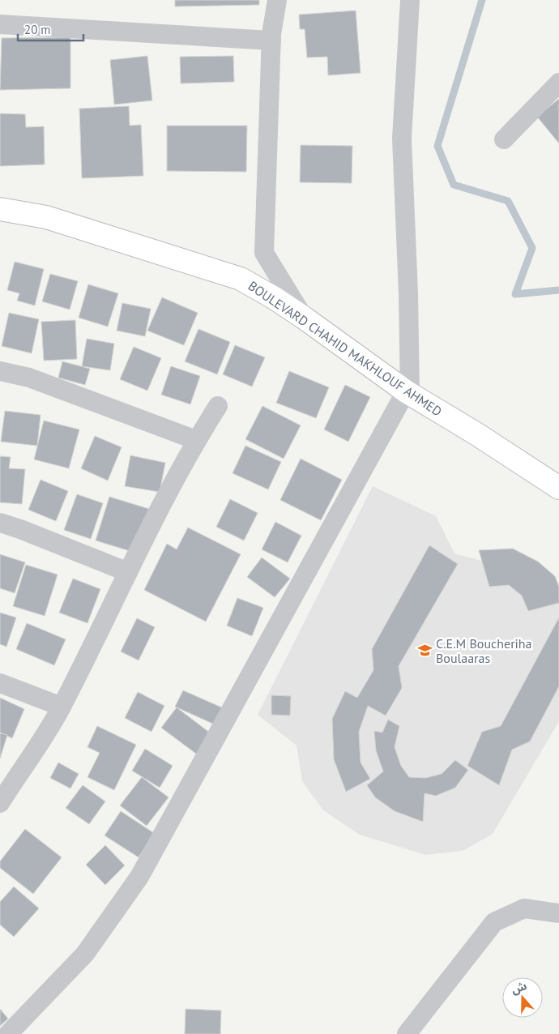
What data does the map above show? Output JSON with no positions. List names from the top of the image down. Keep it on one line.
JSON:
{"streets":{"main road":["BOULEVARD CHAHID MAKHLOUF AHMED"]},"places":{"school or university":["C.E.M Boucheriha Boulaaras"]},"scale_bar":"20 m","north":"top"}
